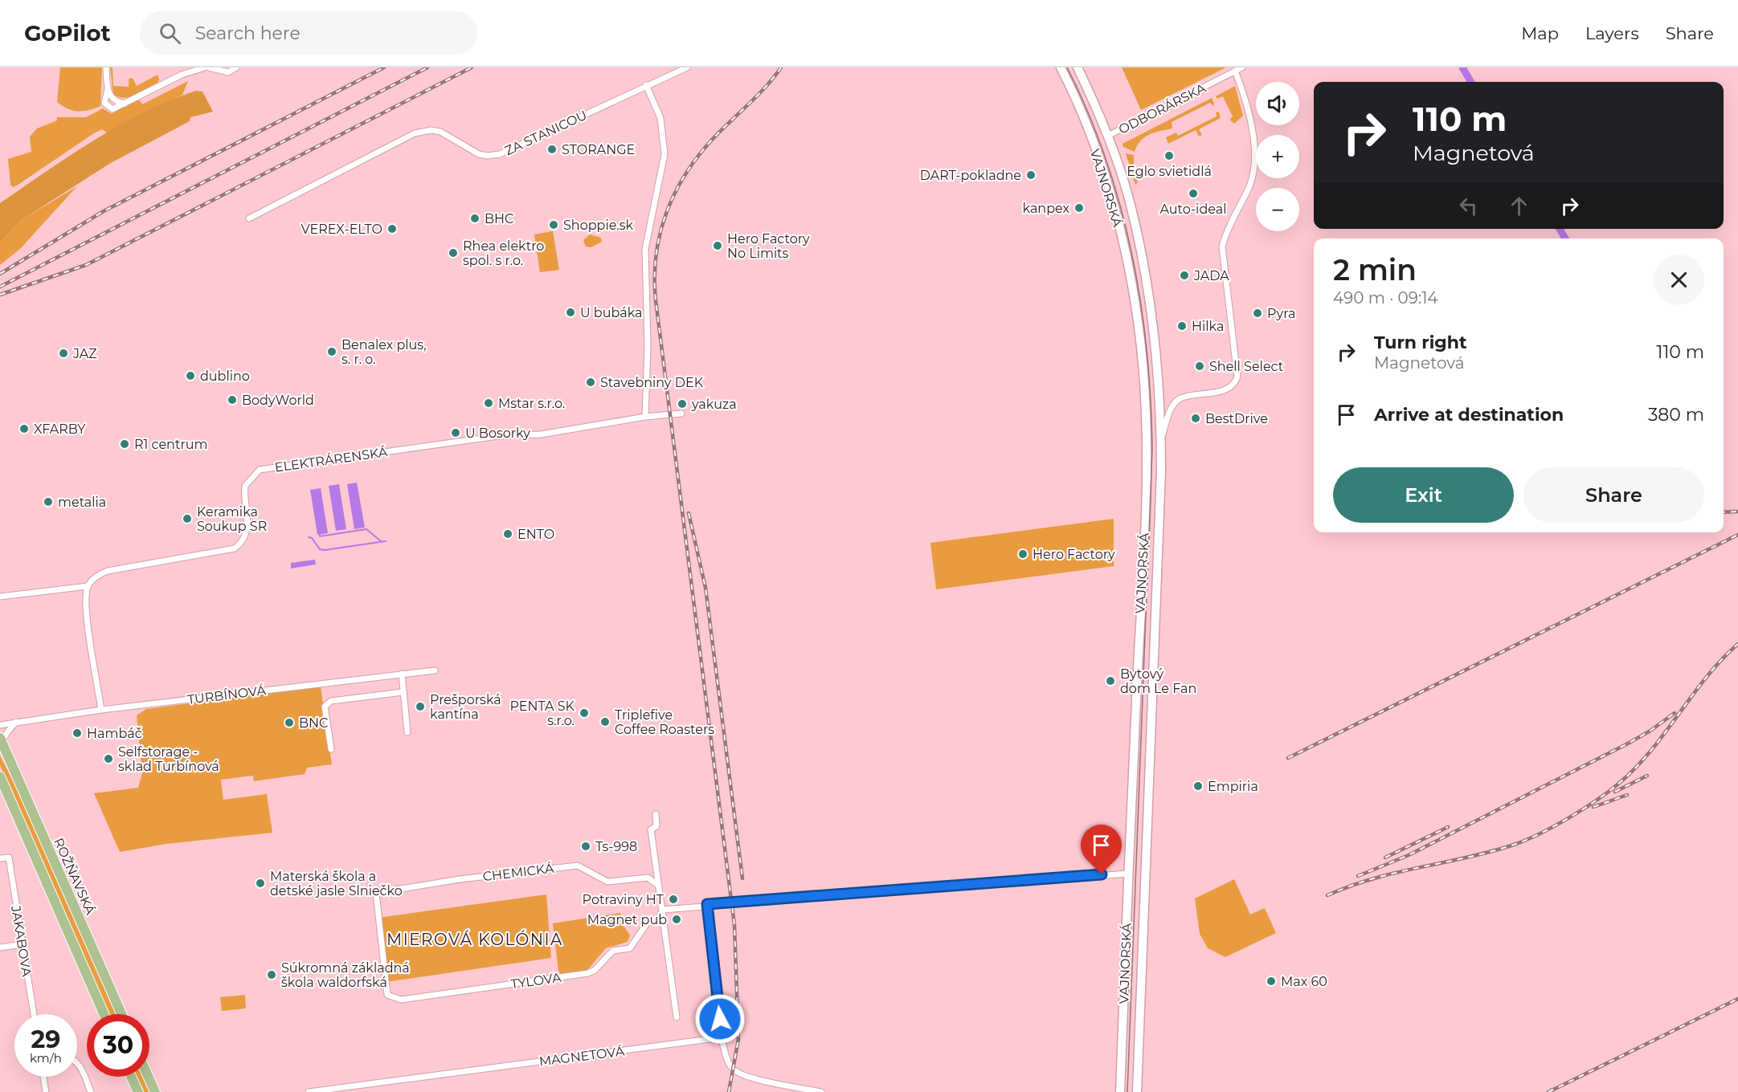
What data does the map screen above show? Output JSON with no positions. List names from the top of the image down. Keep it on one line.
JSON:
{"streets":{"main road":["VAJNORSKÁ","ROŽŇAVSKÁ"],"street":["ODBORÁRSKA","ZA STANICOU","ELEKTRÁRENSKÁ","TURBÍNOVÁ","CHEMICKÁ","JAKABOVA","TYLOVA","MAGNETOVÁ"]},"crossings":[["ODBORÁRSKA","VAJNORSKÁ"],["CHEMICKÁ","TYLOVA"]],"districts":["MIEROVÁ KOLÓNIA"],"places":["STORANGE","Eglo svietidlá","DART-pokladne","Auto-ideal","kanpex","BHC","Shoppie.sk","VEREX-ELTO","Hero Factory No Limits","Rhea elektro spol. s r.o.","JADA","U bubáka","Pyra","Hilka","Benalex plus, s. r. o.","JAZ","Shell Select","dublino","Stavebniny DEK","BodyWorld","Mstar s.r.o.","yakuza","BestDrive","XFARBY","U Bosorky","R1 centrum","metalia","Keramika Soukup SR","ENTO","Hero Factory","Bytový dom Le Fan","Prešporská kantína","PENTA SK s.r.o.","Triplefive Coffee Roasters","BNC","Hambáč","Selfstorage - sklad Turbínová","Empiria","Ts-998","Materská škola a detské jasle Slniečko","Potraviny HT","Magnet pub","Súkromná základná škola waldorfská","Max 60"],"page":{"header":"GoPilot","search":"Search here","nav":["Map","Layers","Share"],"map_buttons":["+","−"],"turn":["110 m","Magnetová"],"heading":["2 min","490 m · 09:14"],"list":[{"name":"Turn right","note":"Magnetová","value":"110 m"},{"name":"Arrive at destination","value":"380 m"}],"buttons":["Exit","Share"],"speed":"29 km/h","limit":"30"}}
